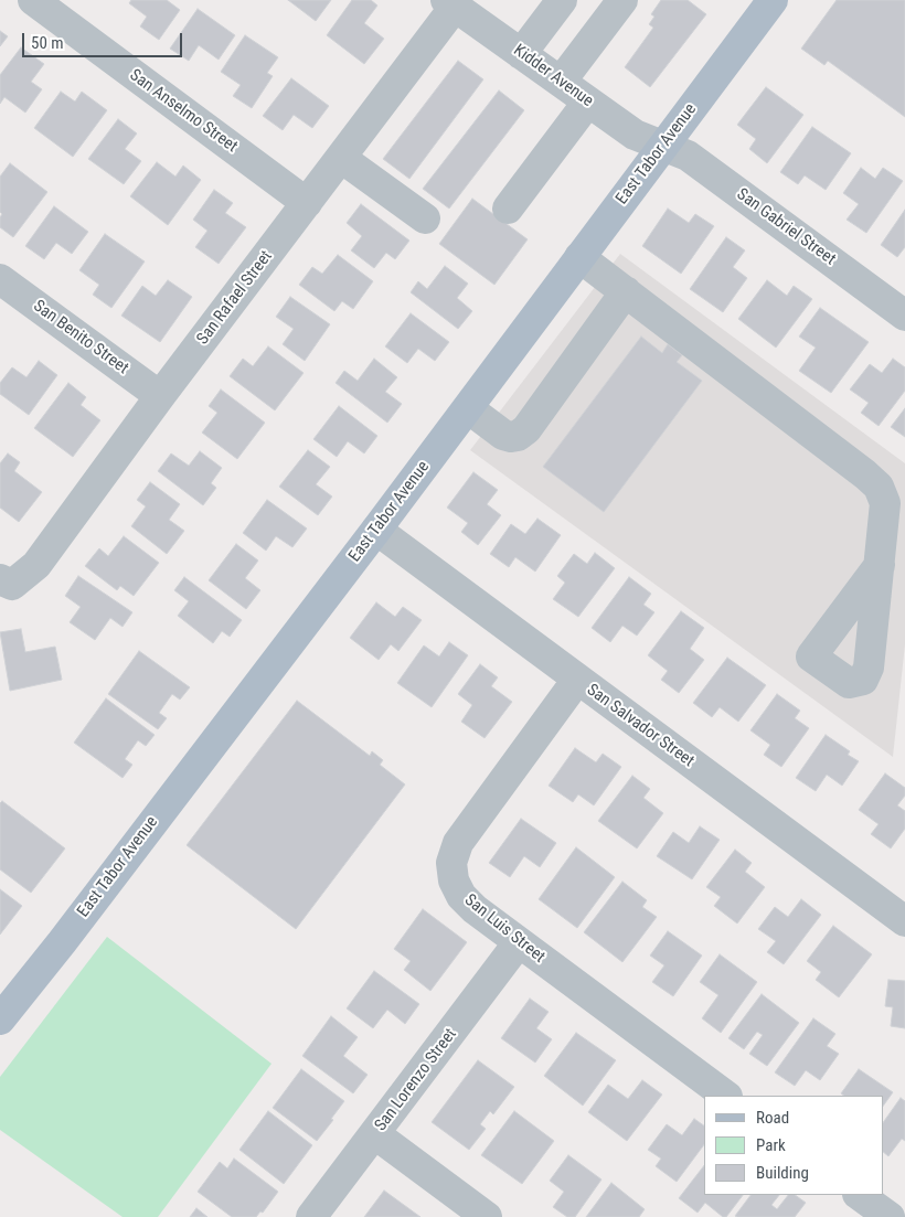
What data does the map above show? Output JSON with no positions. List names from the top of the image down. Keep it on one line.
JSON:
{"streets":{"main road":["East Tabor Avenue"],"street":["Kidder Avenue","San Anselmo Street","San Gabriel Street","San Rafael Street","San Benito Street","San Salvador Street","San Luis Street","San Lorenzo Street"]},"crossings":[["Kidder Avenue","East Tabor Avenue"],["Kidder Avenue","San Gabriel Street"],["Kidder Avenue","San Rafael Street"],["San Anselmo Street","San Rafael Street"],["East Tabor Avenue","San Gabriel Street"],["East Tabor Avenue","San Salvador Street"],["San Rafael Street","San Benito Street"],["San Salvador Street","San Luis Street"],["San Luis Street","San Lorenzo Street"]],"legend":["Road","Park","Building"],"scale_bar":"50 m"}
